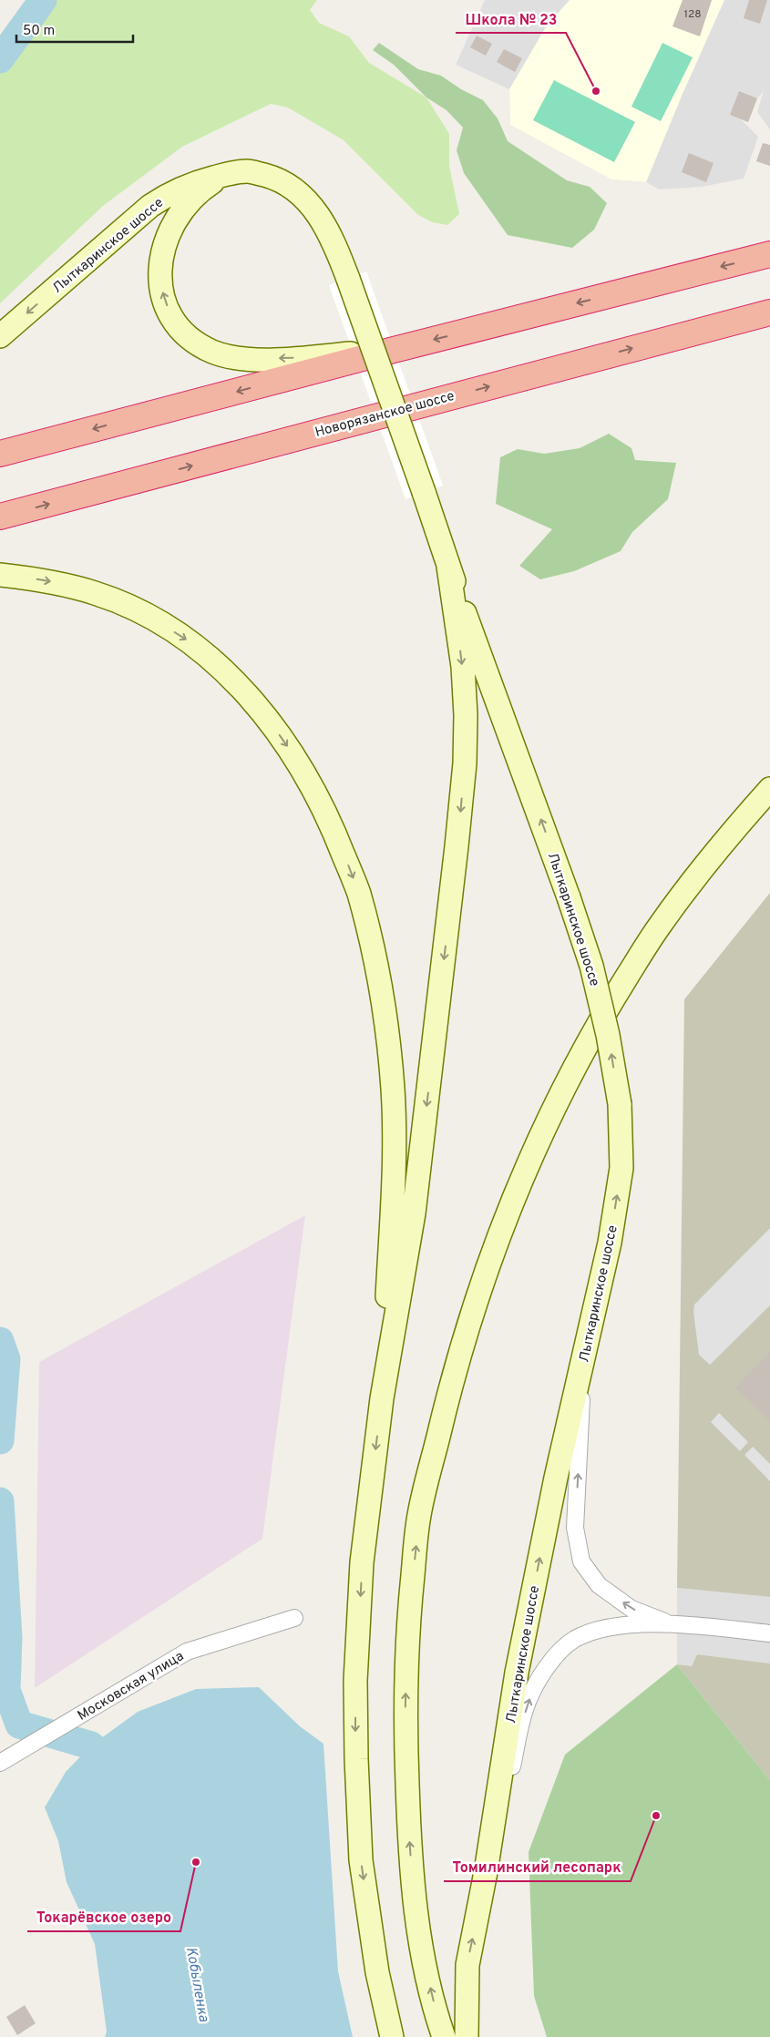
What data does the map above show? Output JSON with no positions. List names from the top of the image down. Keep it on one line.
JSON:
{"streets":{"highway":["Новорязанское шоссе"],"main road":["Лыткаринское шоссе"],"street":["Московская улица"]},"water":["Кобыленка"],"places":["Школа № 23","Томилинский лесопарк","Токарёвское озеро"],"house_numbers":["128"],"scale_bar":"50 m"}
